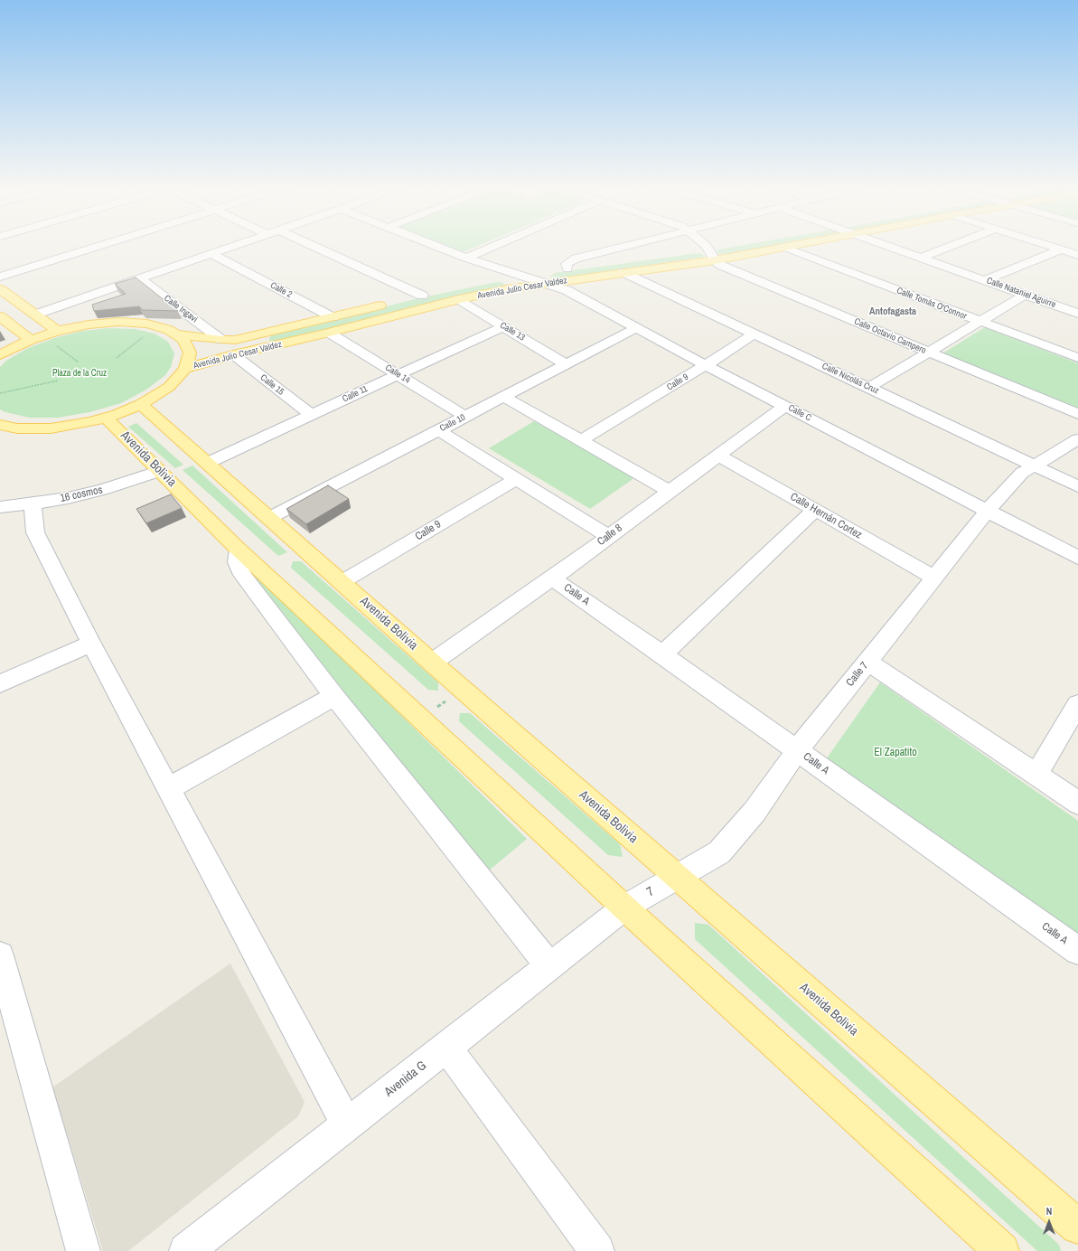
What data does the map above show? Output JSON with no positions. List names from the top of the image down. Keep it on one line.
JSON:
{"streets":{"main road":["Avenida Julio Cesar Valdez","Avenida Bolivia"],"street":["Calle 2","Calle Nataniel Aguirre","Calle Tomás O'Connor","Calle Ingavi","Calle 13","Calle Octavio Campero","Calle 14","Calle Nicolás Cruz","Calle 9","Calle 15","Calle 11","Calle C","Calle 10","16 cosmos","Calle Hernán Cortez","Calle 8","Calle A","Calle 7","7","Avenida G"]},"crossings":[["Avenida Julio Cesar Valdez","Calle 2"],["Avenida Julio Cesar Valdez","Calle Tomás O'Connor"],["Avenida Julio Cesar Valdez","Calle Ingavi"],["Avenida Julio Cesar Valdez","Calle 13"],["Avenida Julio Cesar Valdez","Calle Octavio Campero"],["Avenida Julio Cesar Valdez","Calle 14"],["Avenida Julio Cesar Valdez","Calle Nicolás Cruz"],["Avenida Julio Cesar Valdez","Calle 15"],["Avenida Julio Cesar Valdez","Calle C"],["Calle 13","Calle 11"],["Calle 13","Calle 10"],["Calle 14","Calle 11"],["Calle 14","Calle 10"],["Calle Nicolás Cruz","Calle 9"],["Calle Nicolás Cruz","Calle 7"],["Calle 9","Calle C"],["Calle 9","Avenida Bolivia"],["Calle 15","Calle 11"],["Calle 11","Avenida Bolivia"],["Calle C","Calle 10"],["Calle C","Calle 8"],["Calle C","Calle 7"],["Calle 10","Avenida Bolivia"],["Avenida Bolivia","16 cosmos"],["Avenida Bolivia","Calle 8"],["Avenida Bolivia","Calle 7"],["Avenida Bolivia","7"],["Avenida Bolivia","Avenida G"],["Calle Hernán Cortez","Calle 8"],["Calle Hernán Cortez","Calle 7"],["Calle 8","Calle A"],["Calle A","Calle 7"],["Calle 7","7"],["7","Avenida G"]],"districts":["Antofagasta"],"parks":["Plaza de la Cruz","El Zapatito"],"north":"top"}
